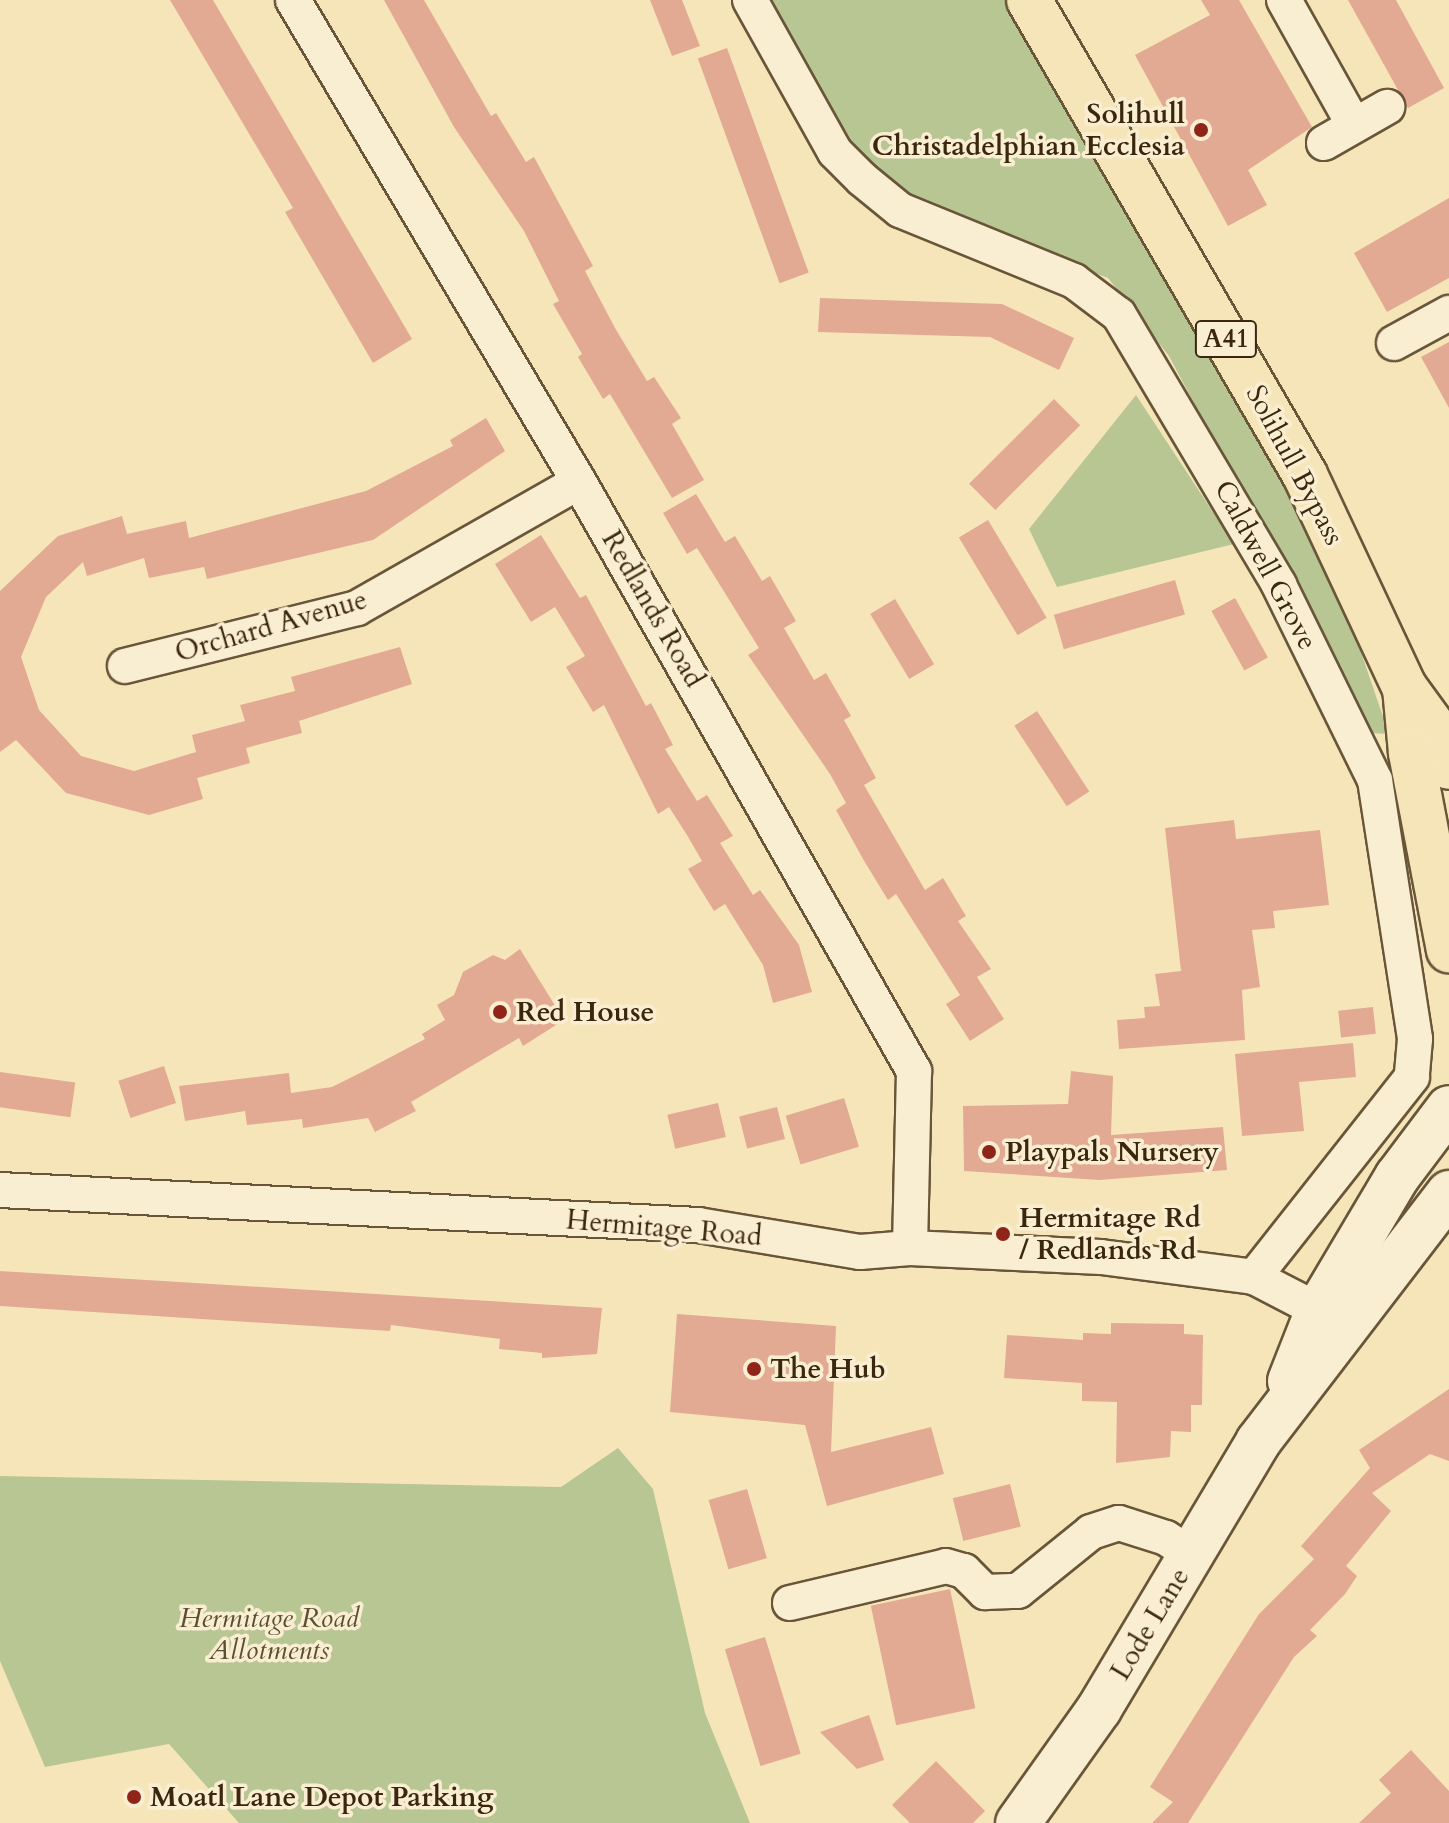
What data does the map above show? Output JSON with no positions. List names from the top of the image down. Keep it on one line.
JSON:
{"streets":{"highway":["A41","Solihull Bypass"],"main road":["Lode Lane"],"street":["Caldwell Grove","Redlands Road","Orchard Avenue","Hermitage Road"]},"crossings":[["Caldwell Grove","Hermitage Road"],["Redlands Road","Orchard Avenue"],["Redlands Road","Hermitage Road"],["Hermitage Road","Lode Lane"]],"parks":["Hermitage Road Allotments"],"places":["Solihull Christadelphian Ecclesia","Red House","Playpals Nursery","Hermitage Rd / Redlands Rd","The Hub","Moatl Lane Depot Parking"]}
